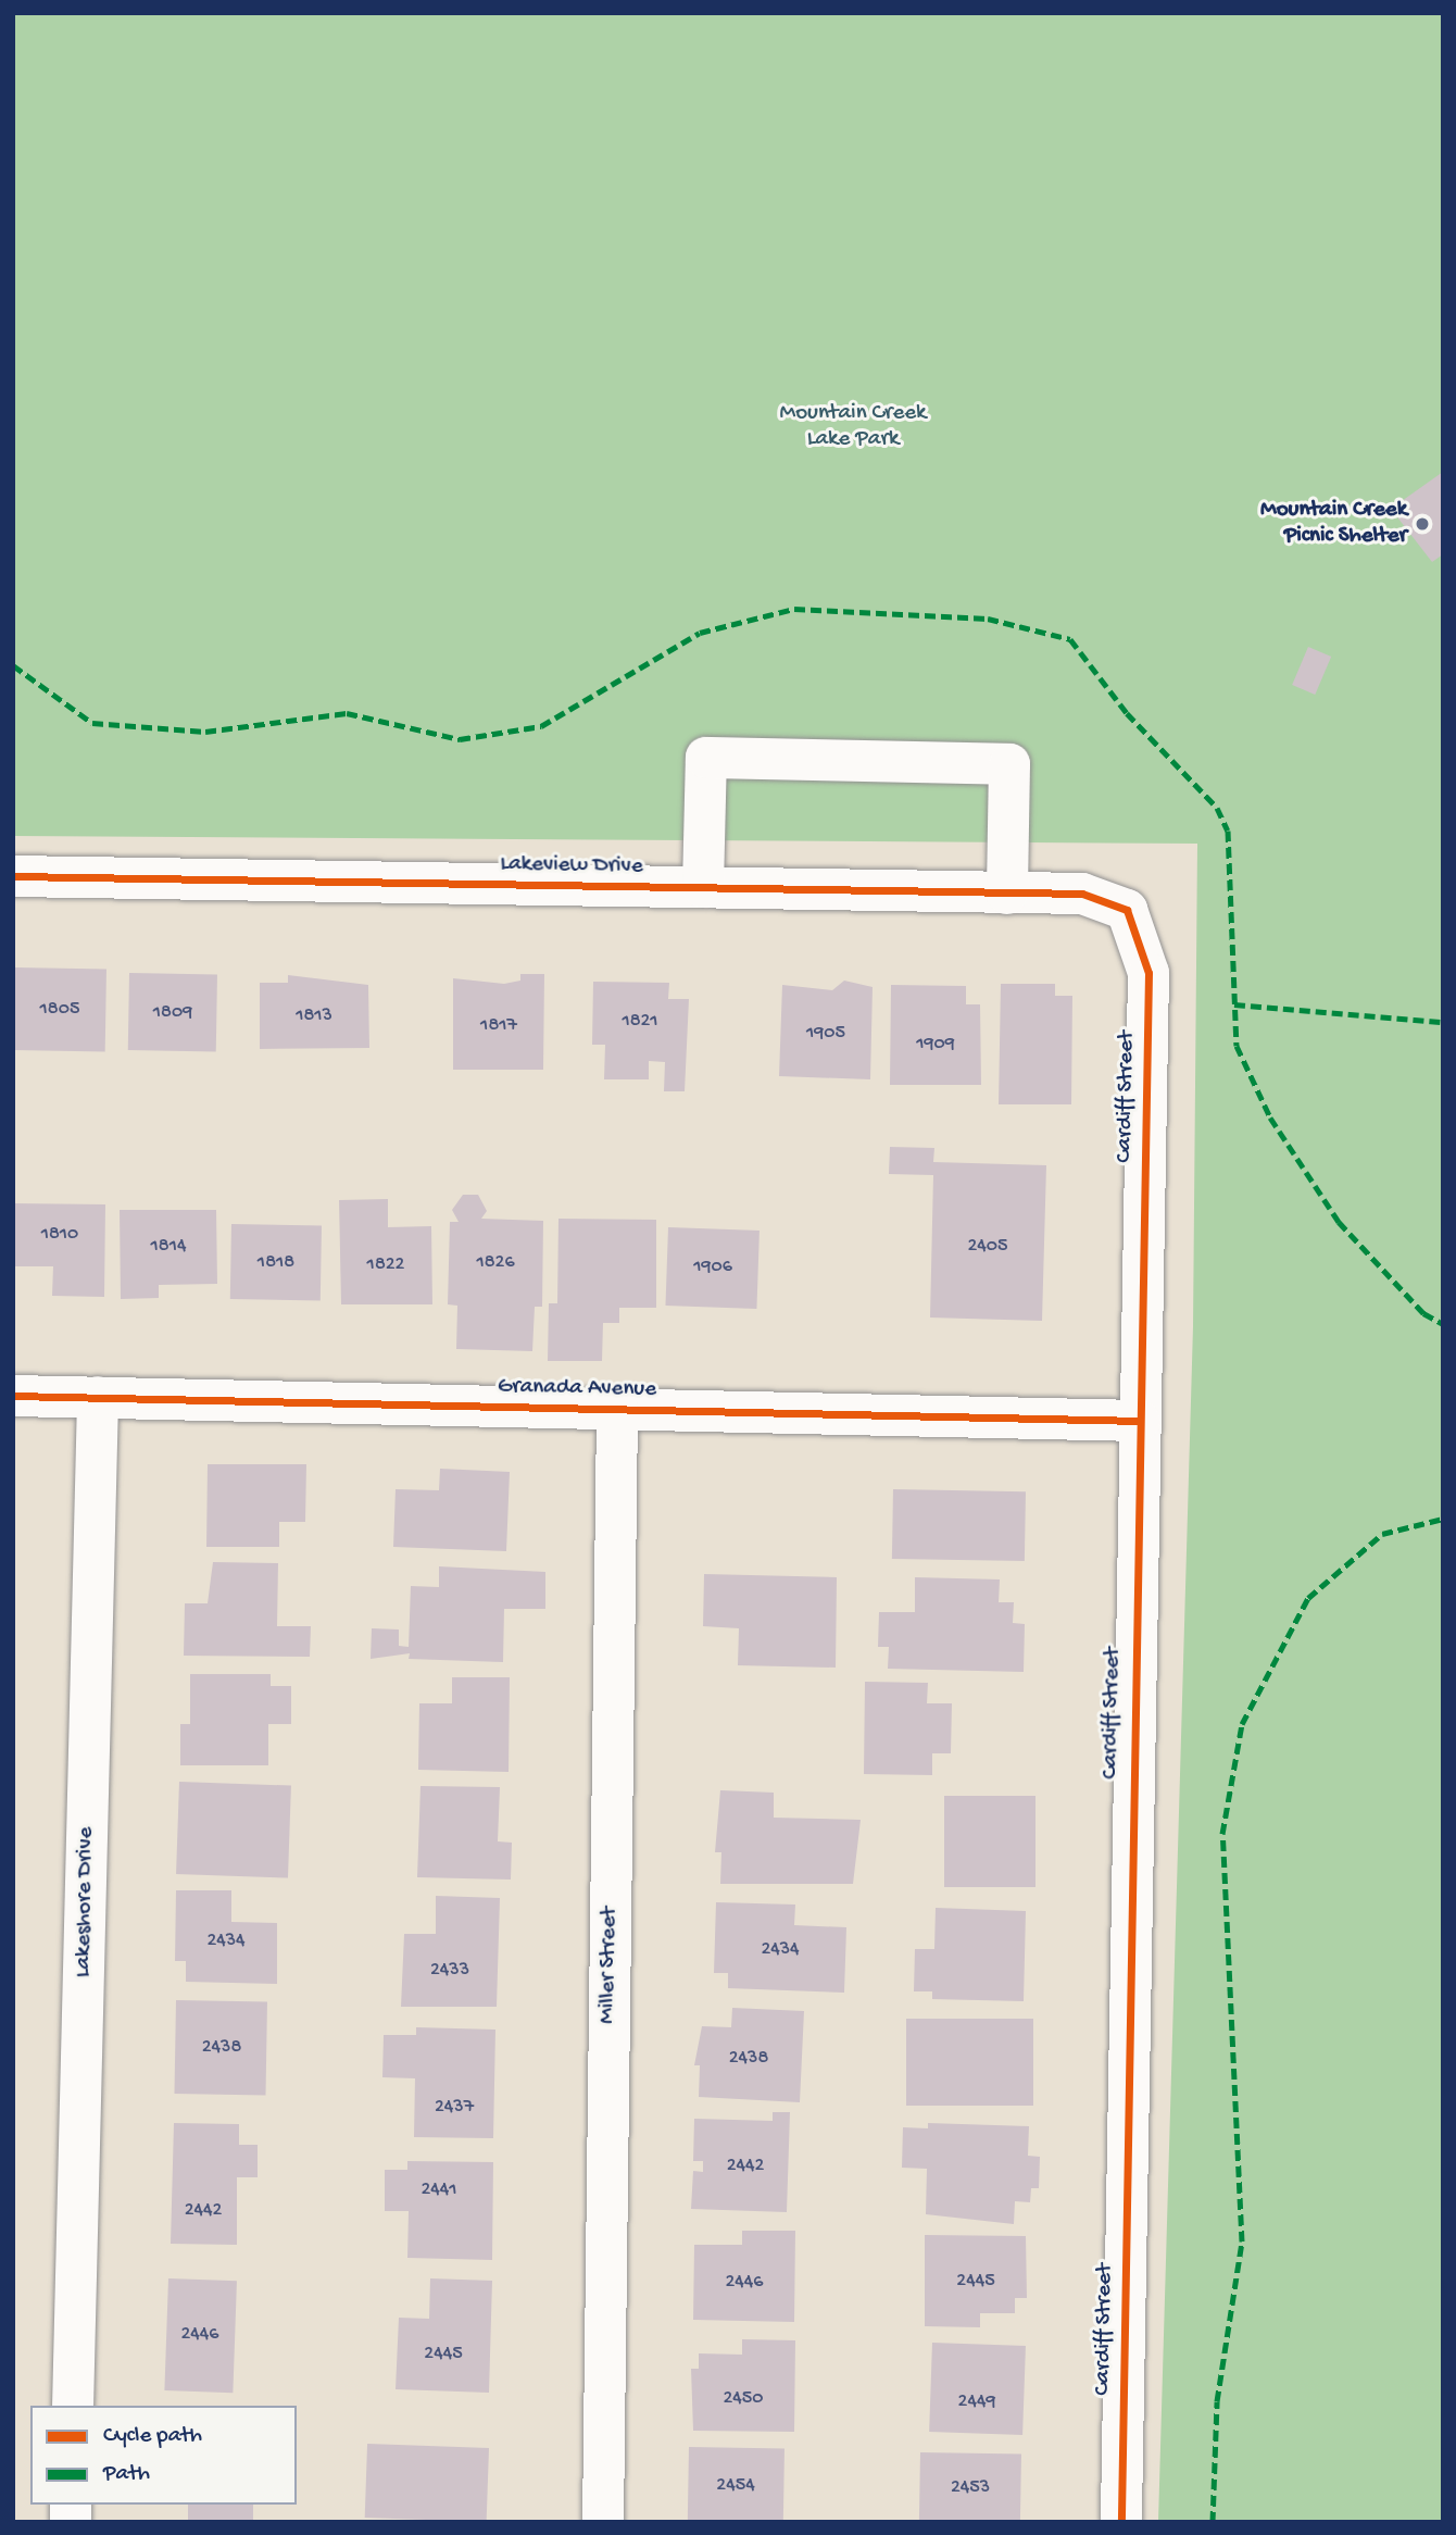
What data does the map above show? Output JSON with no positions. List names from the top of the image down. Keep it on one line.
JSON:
{"streets":{"street":["Lakeview Drive","Cardiff Street","Granada Avenue","Lakeshore Drive","Miller Street"]},"crossings":[["Lakeview Drive","Cardiff Street"],["Cardiff Street","Granada Avenue"],["Granada Avenue","Lakeshore Drive"],["Granada Avenue","Miller Street"]],"parks":["Mountain Creek Lake Park"],"places":["Mountain Creek Picnic Shelter"],"house_numbers":["1805","1809","1813","1821","1817","1905","1909","1810","1814","2405","1818","1826","1822","1906","2434","2434","2433","2438","2438","2437","2442","2441","2442","2445","2446","2446","2445","2450","2449","2454","2453"],"legend":["Cycle path","Path"]}
